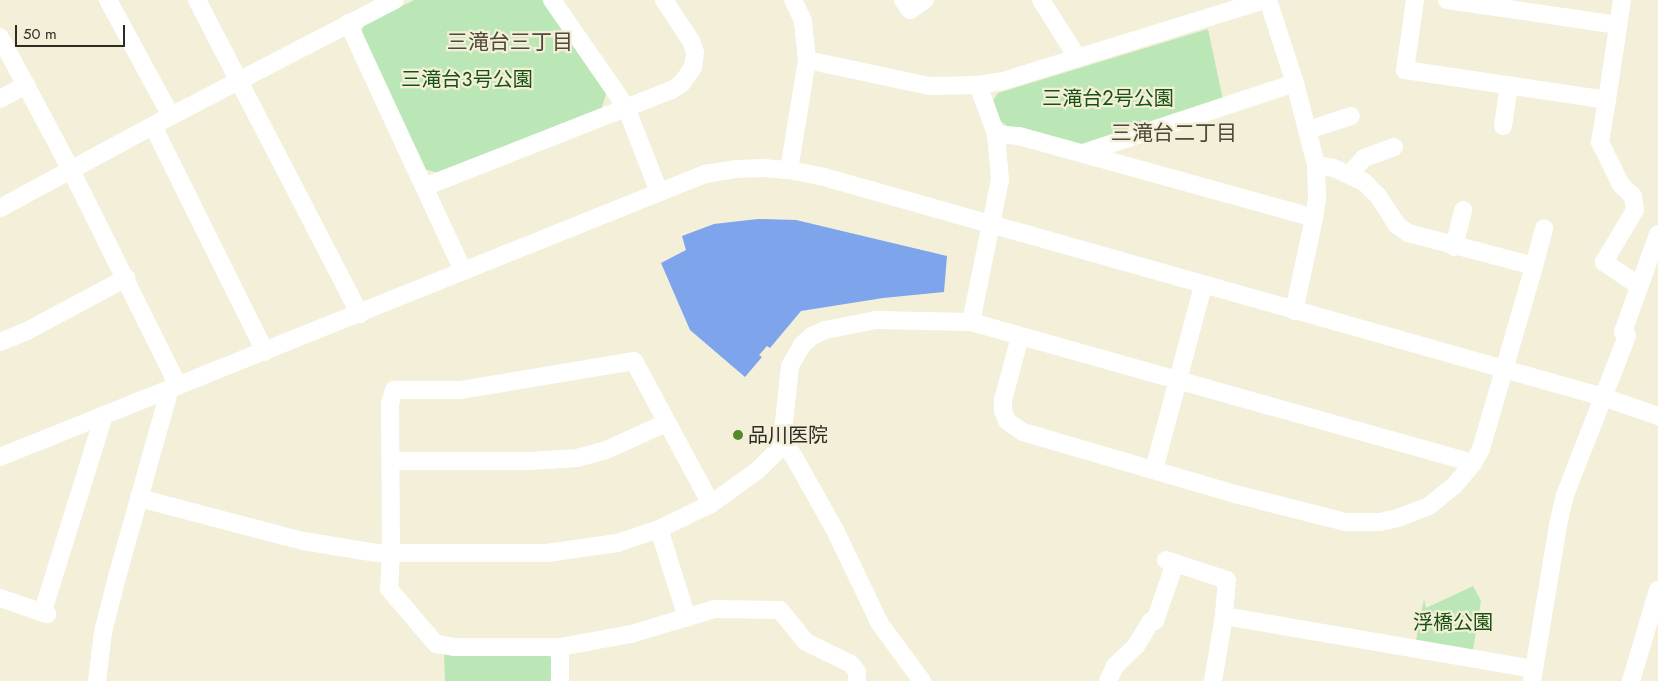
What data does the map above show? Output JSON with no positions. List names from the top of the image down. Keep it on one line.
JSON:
{"districts":["三滝台三丁目","三滝台二丁目"],"parks":["三滝台３号公園","三滝台2号公園","浮橋公園"],"places":["品川医院"],"scale_bar":"50 m"}
